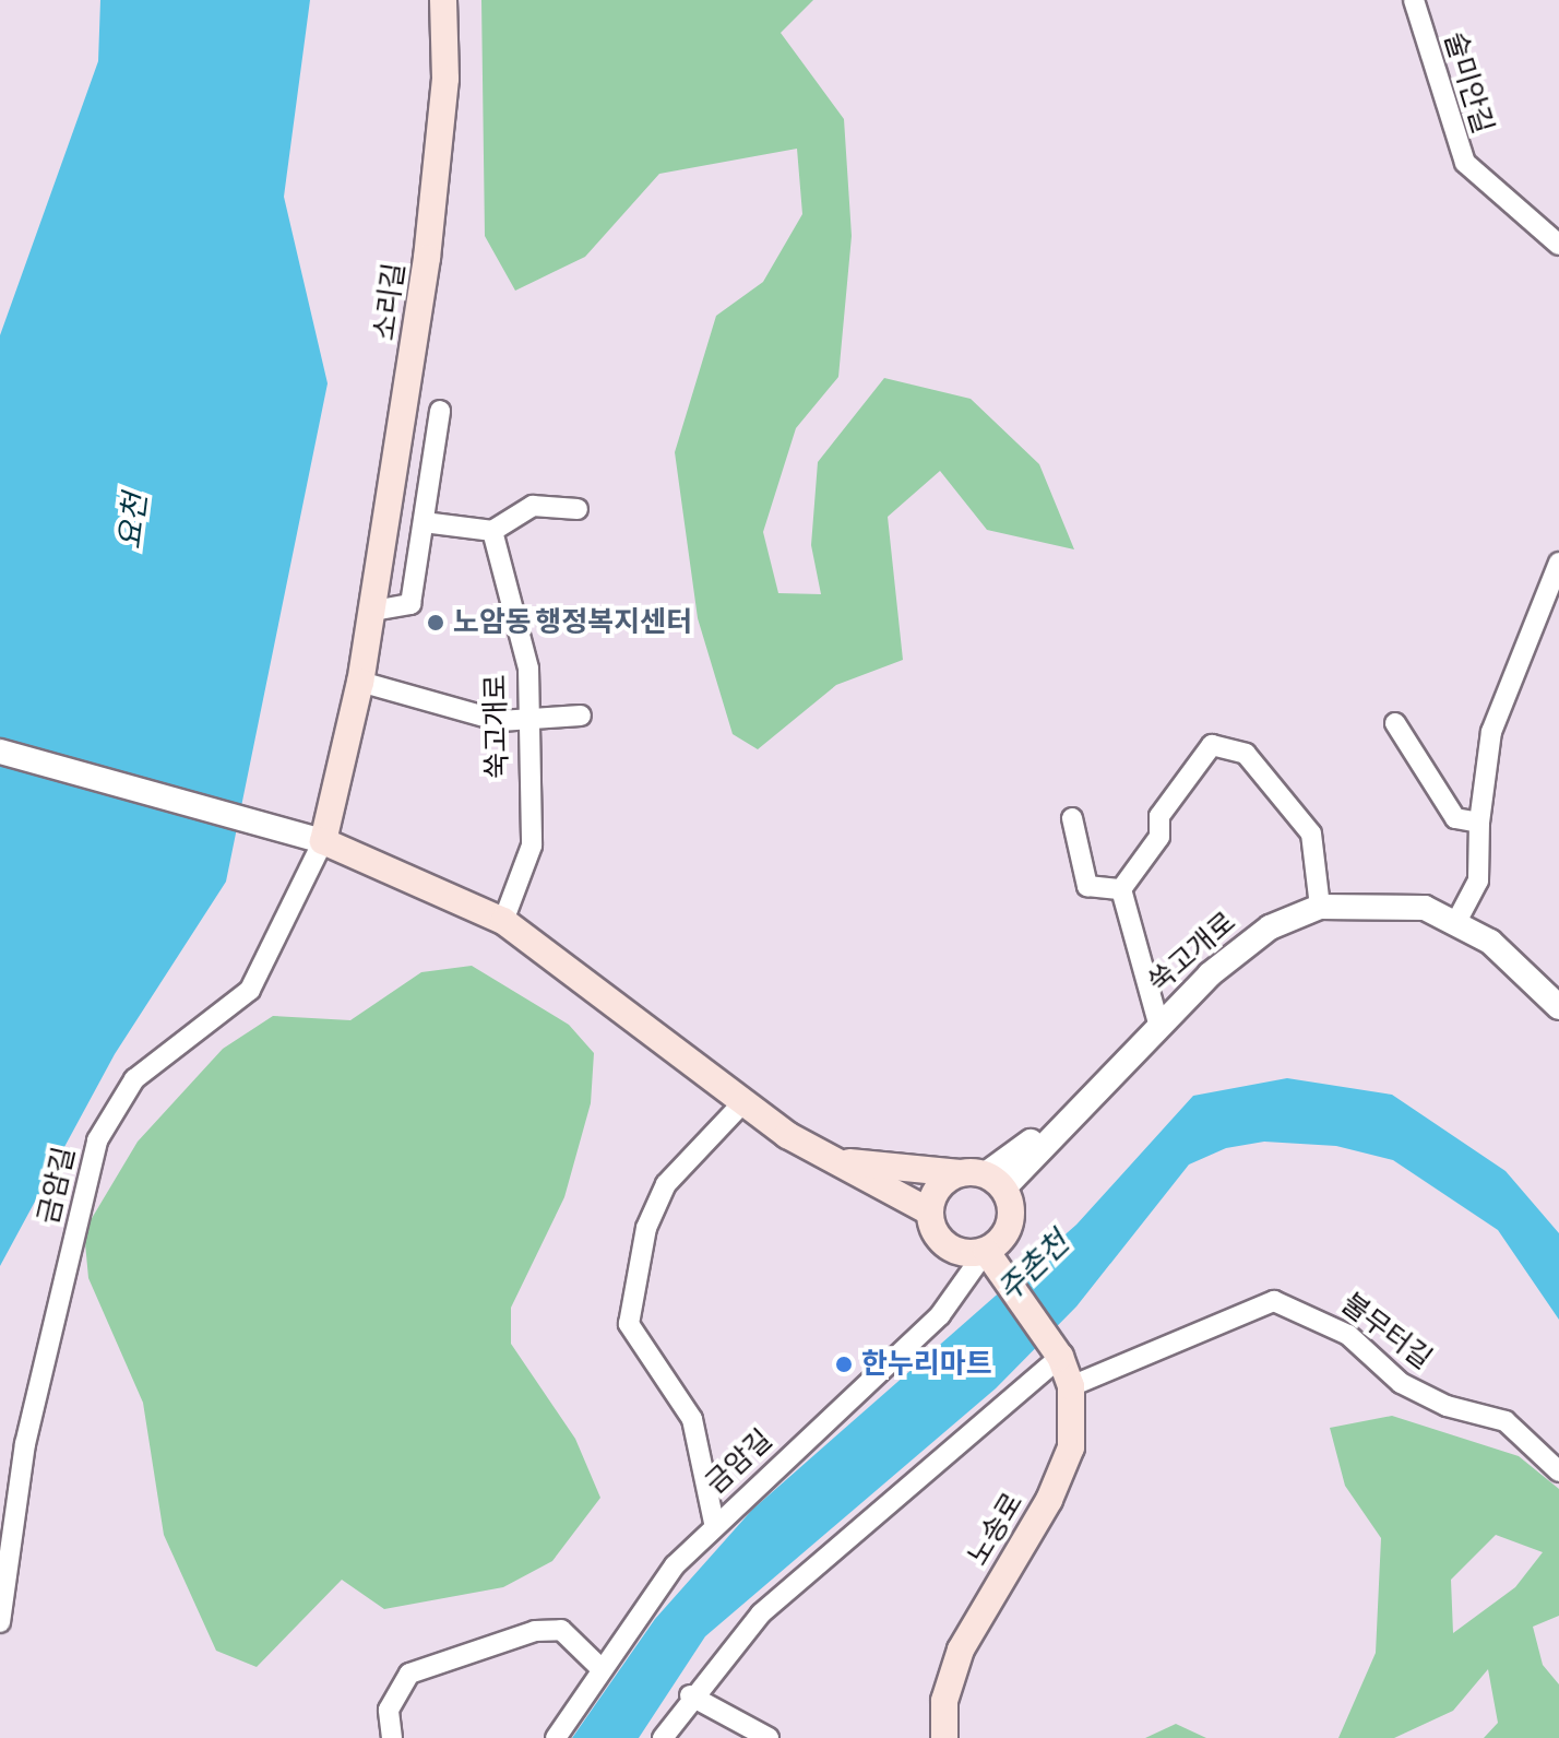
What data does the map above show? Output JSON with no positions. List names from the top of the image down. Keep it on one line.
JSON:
{"streets":{"main road":["소리길","노송로"],"street":["술미안길","쑥고개로","금암길","불무터길"]},"crossings":[["소리길","금암길"],["쑥고개로","금암길"],["쑥고개로","노송로"],["금암길","노송로"],["불무터길","노송로"]],"water":["요천","주촌천"],"places":["노암동 행정복지센터","한누리마트"]}
